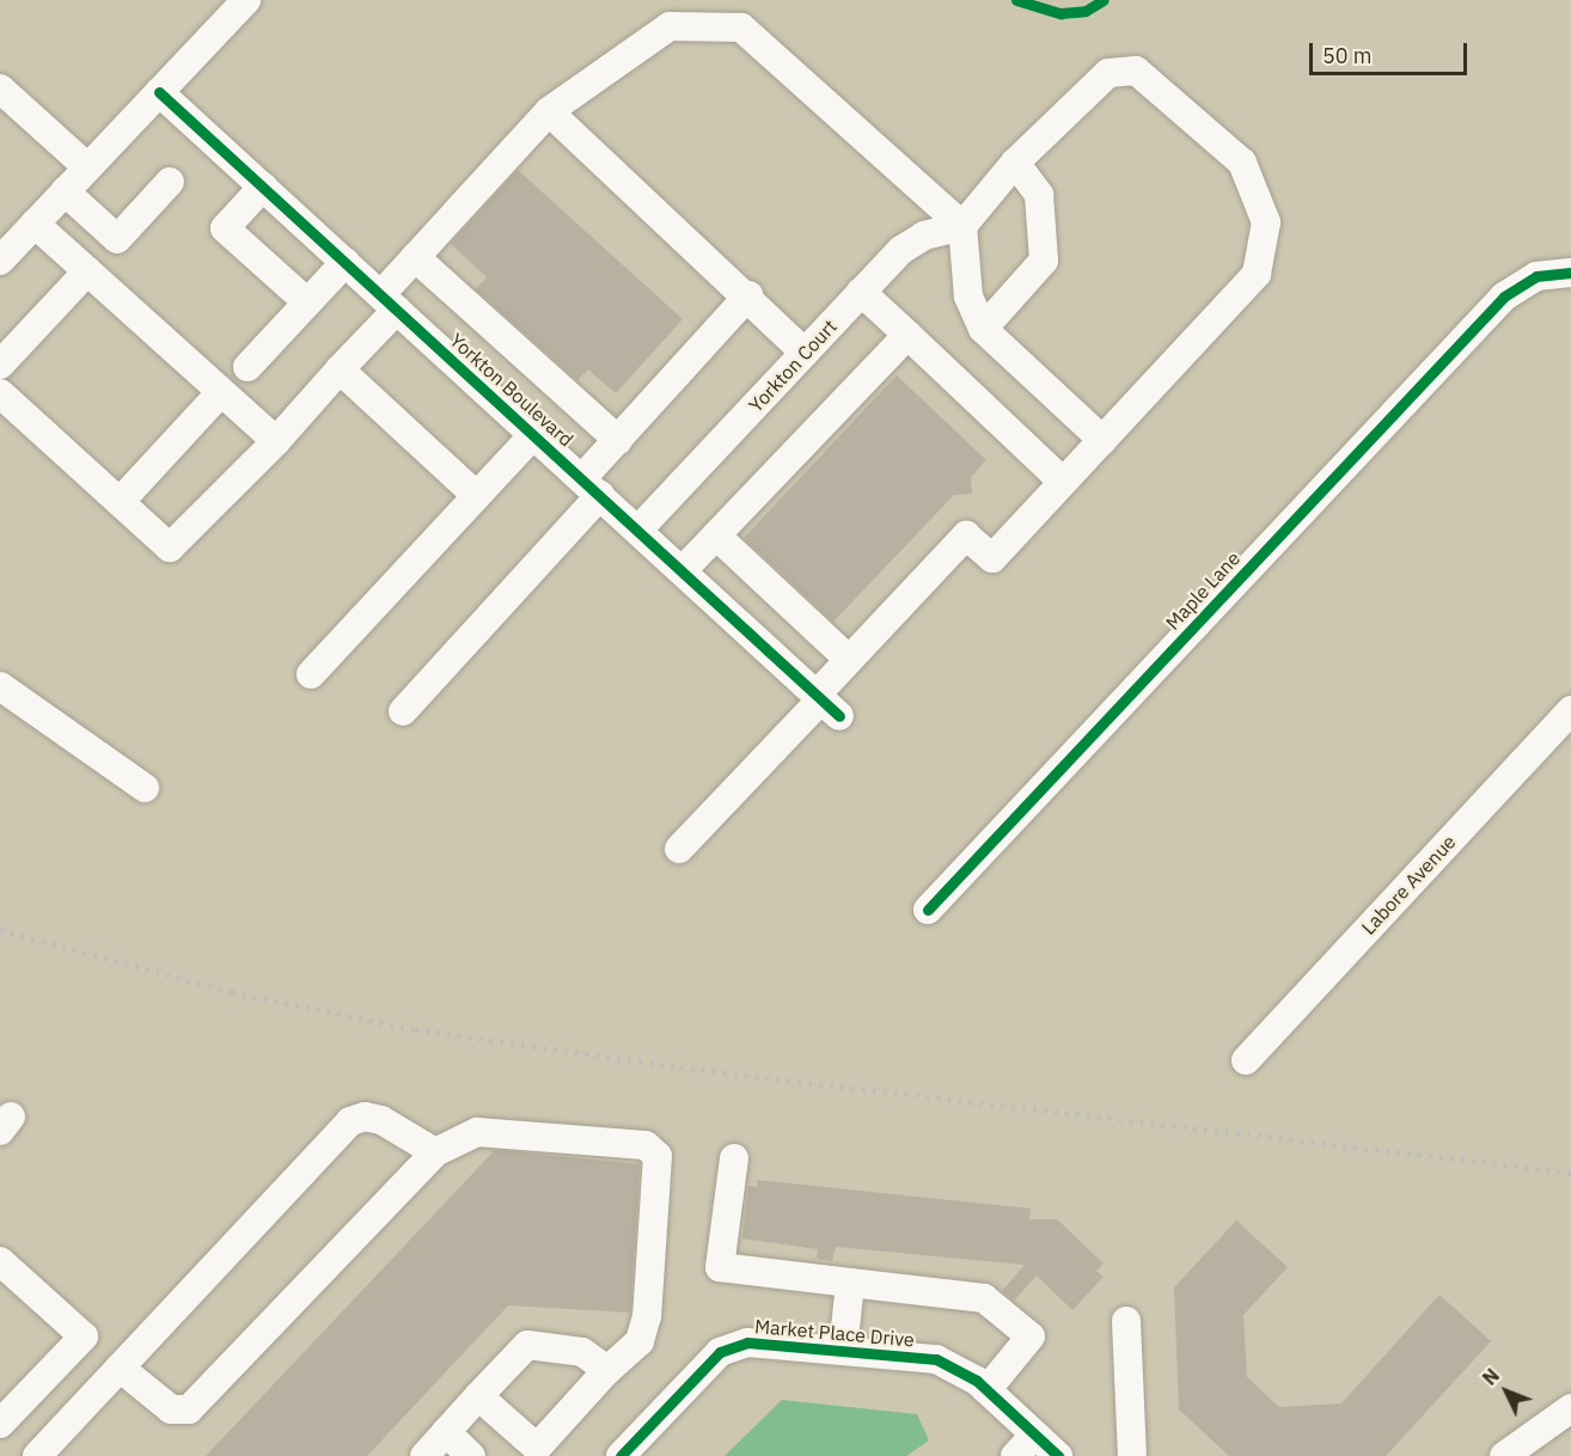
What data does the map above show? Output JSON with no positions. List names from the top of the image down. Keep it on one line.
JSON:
{"streets":{"street":["Yorkton Court","Yorkton Boulevard","Maple Lane","Labore Avenue","Market Place Drive"]},"crossings":[["Yorkton Court","Yorkton Boulevard"]],"scale_bar":"50 m","north":"top left"}
